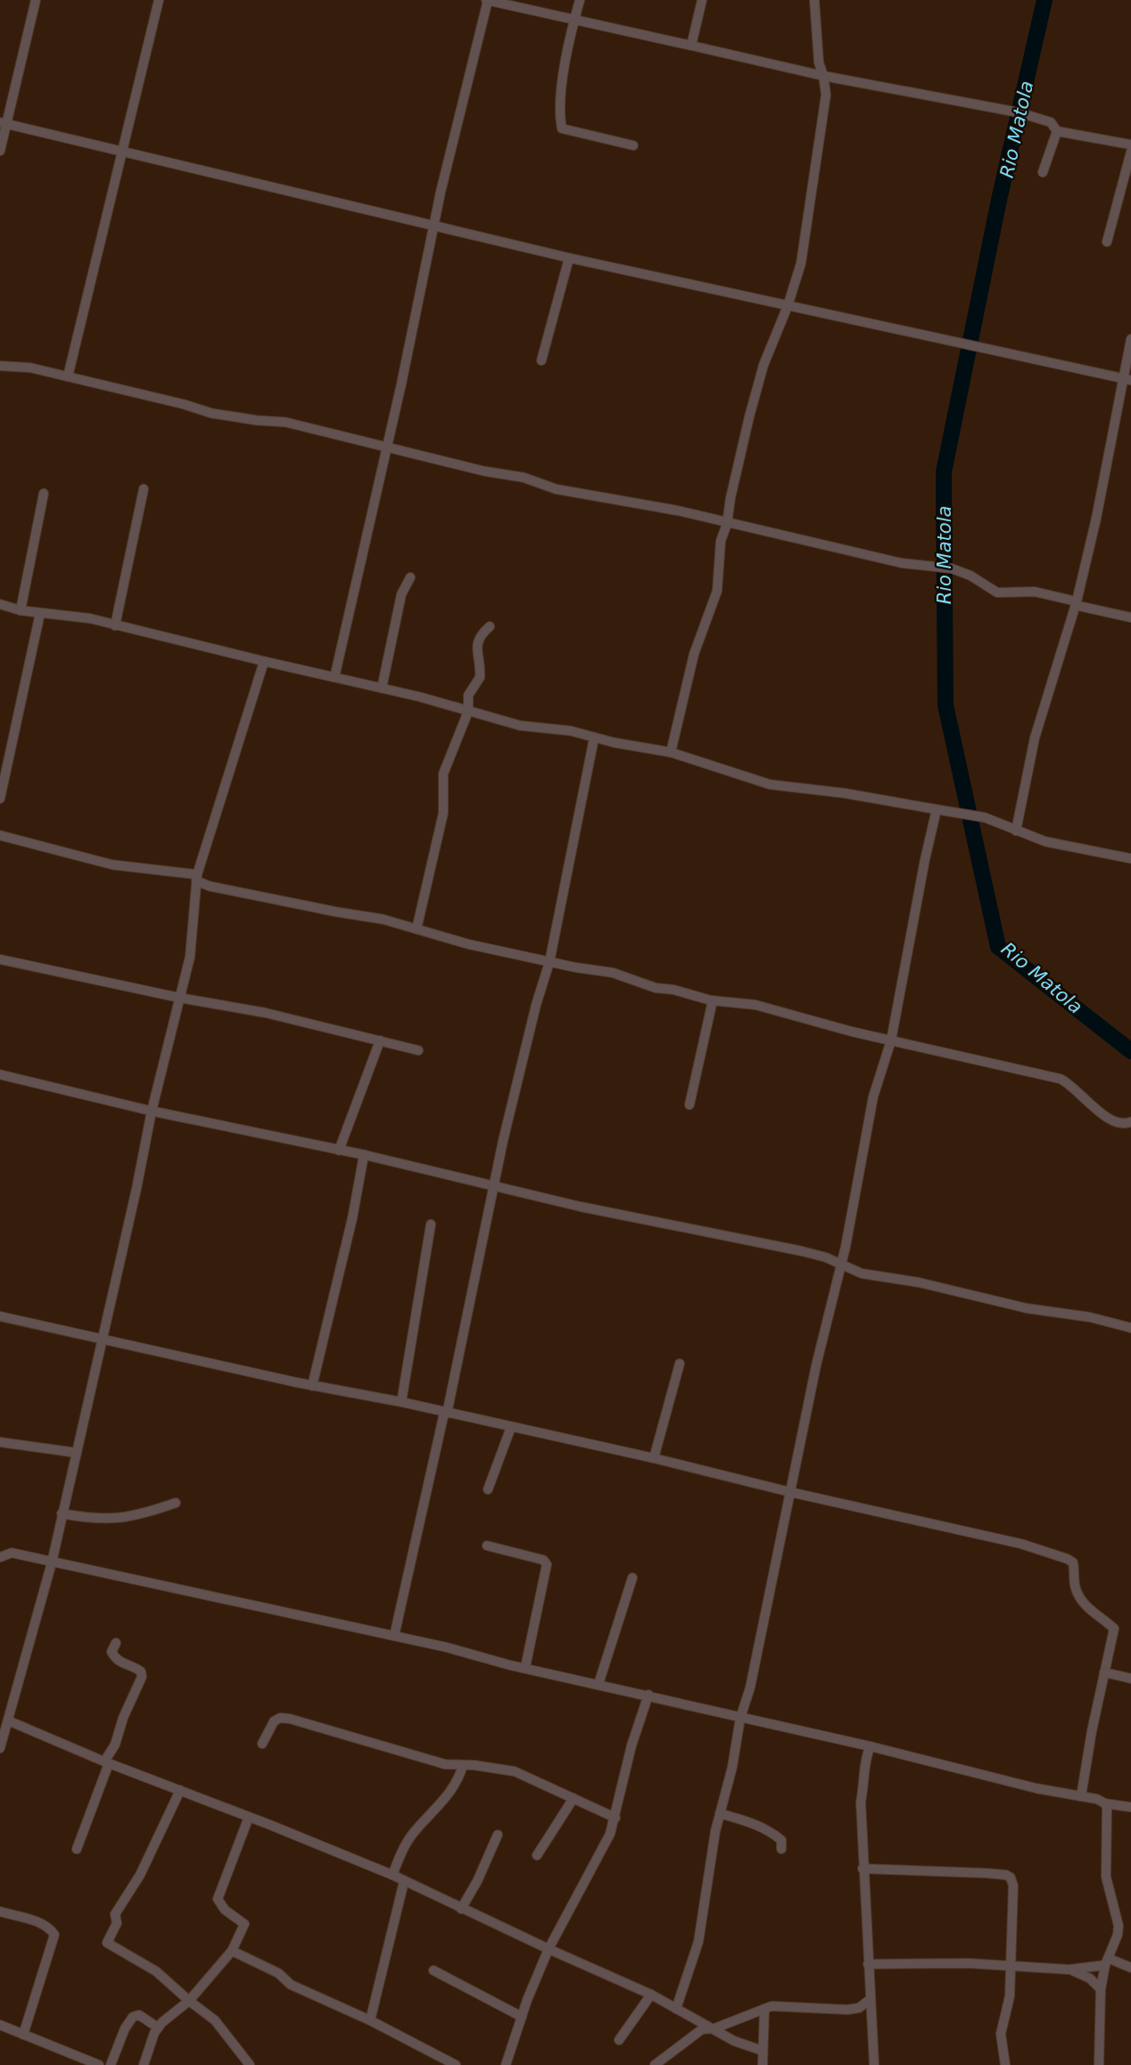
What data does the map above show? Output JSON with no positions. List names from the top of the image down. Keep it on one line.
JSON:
{"water":["Rio Matola"]}
